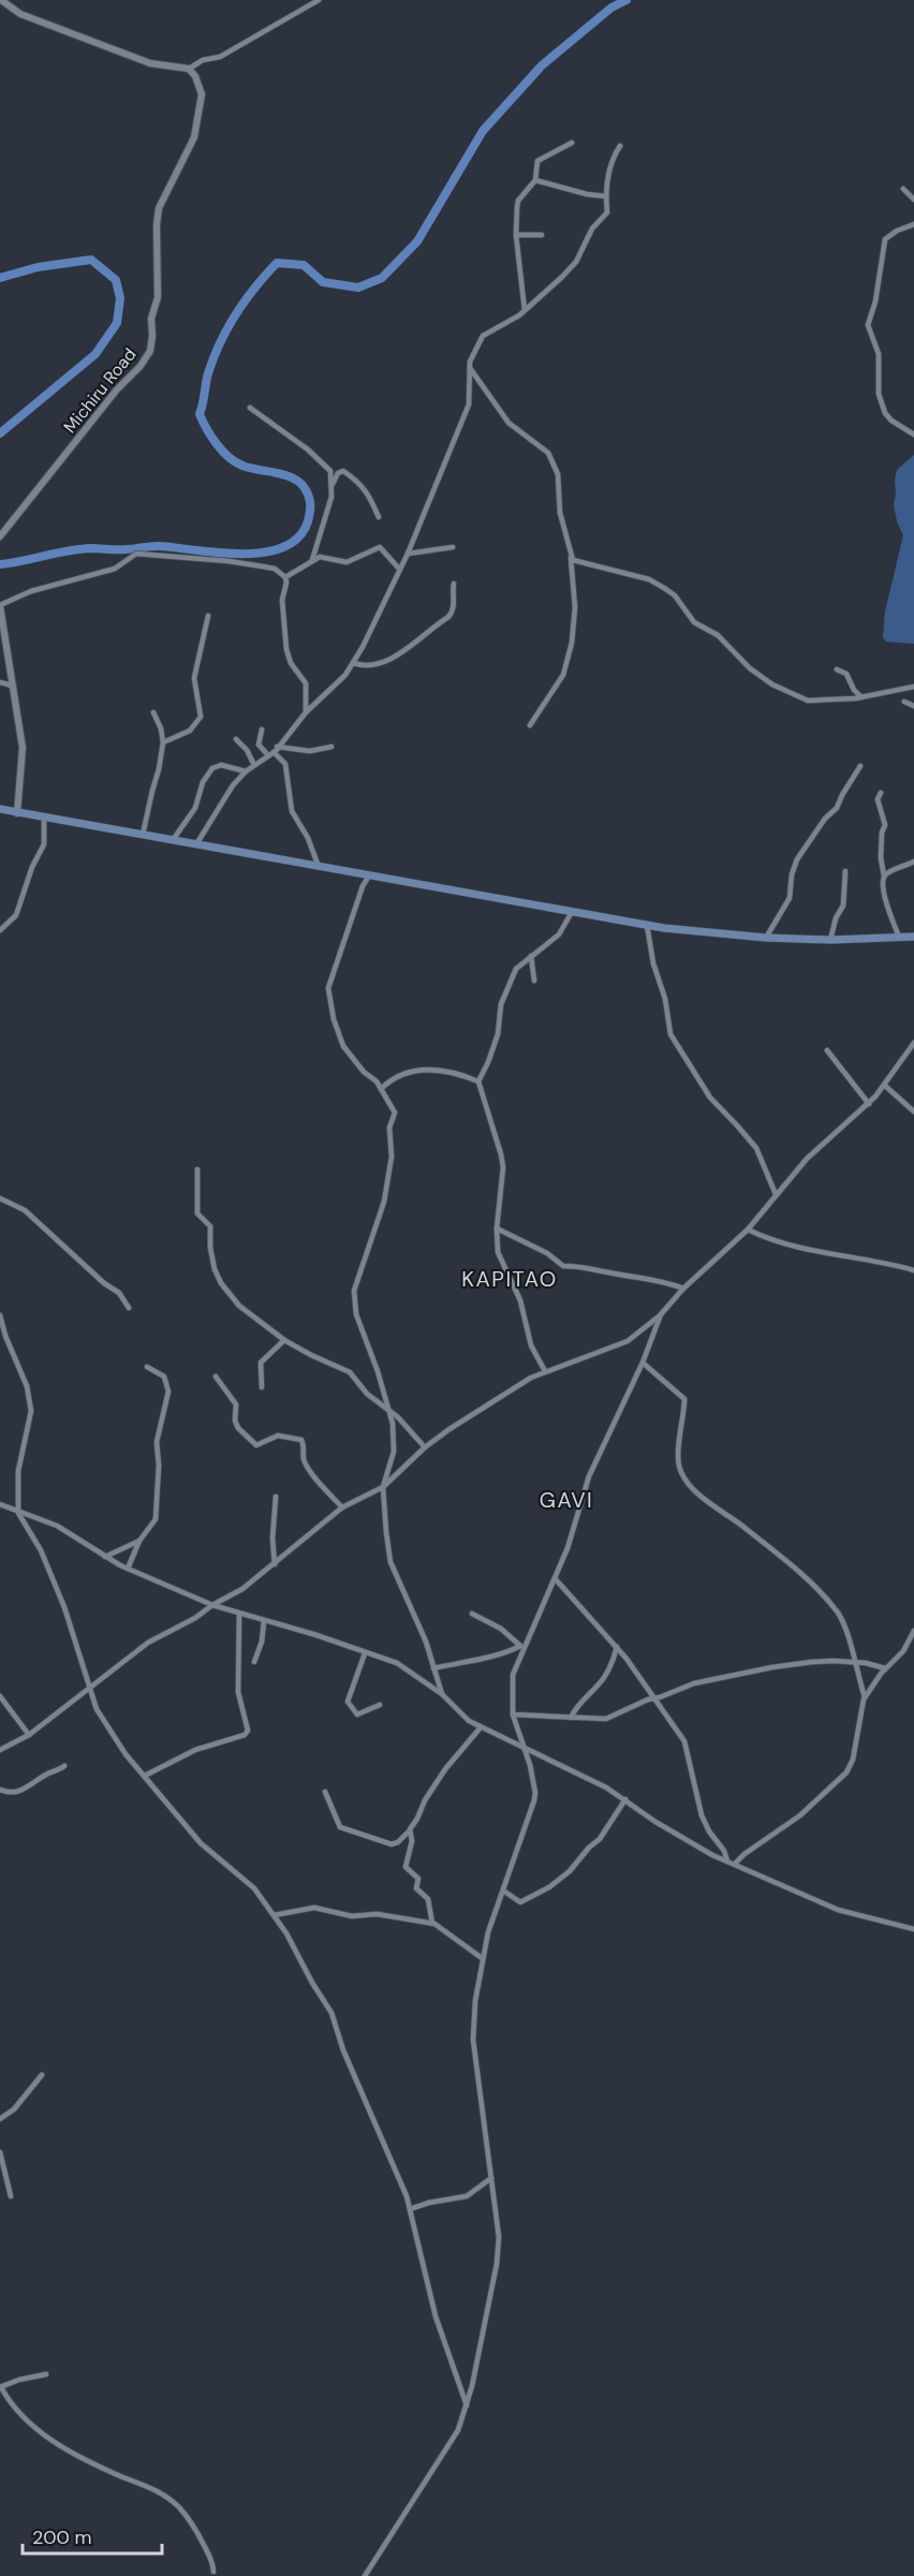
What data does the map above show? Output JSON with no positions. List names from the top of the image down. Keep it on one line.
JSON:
{"streets":{"street":["Michiru Road"]},"districts":["KAPITAO","GAVI"],"scale_bar":"200 m"}
